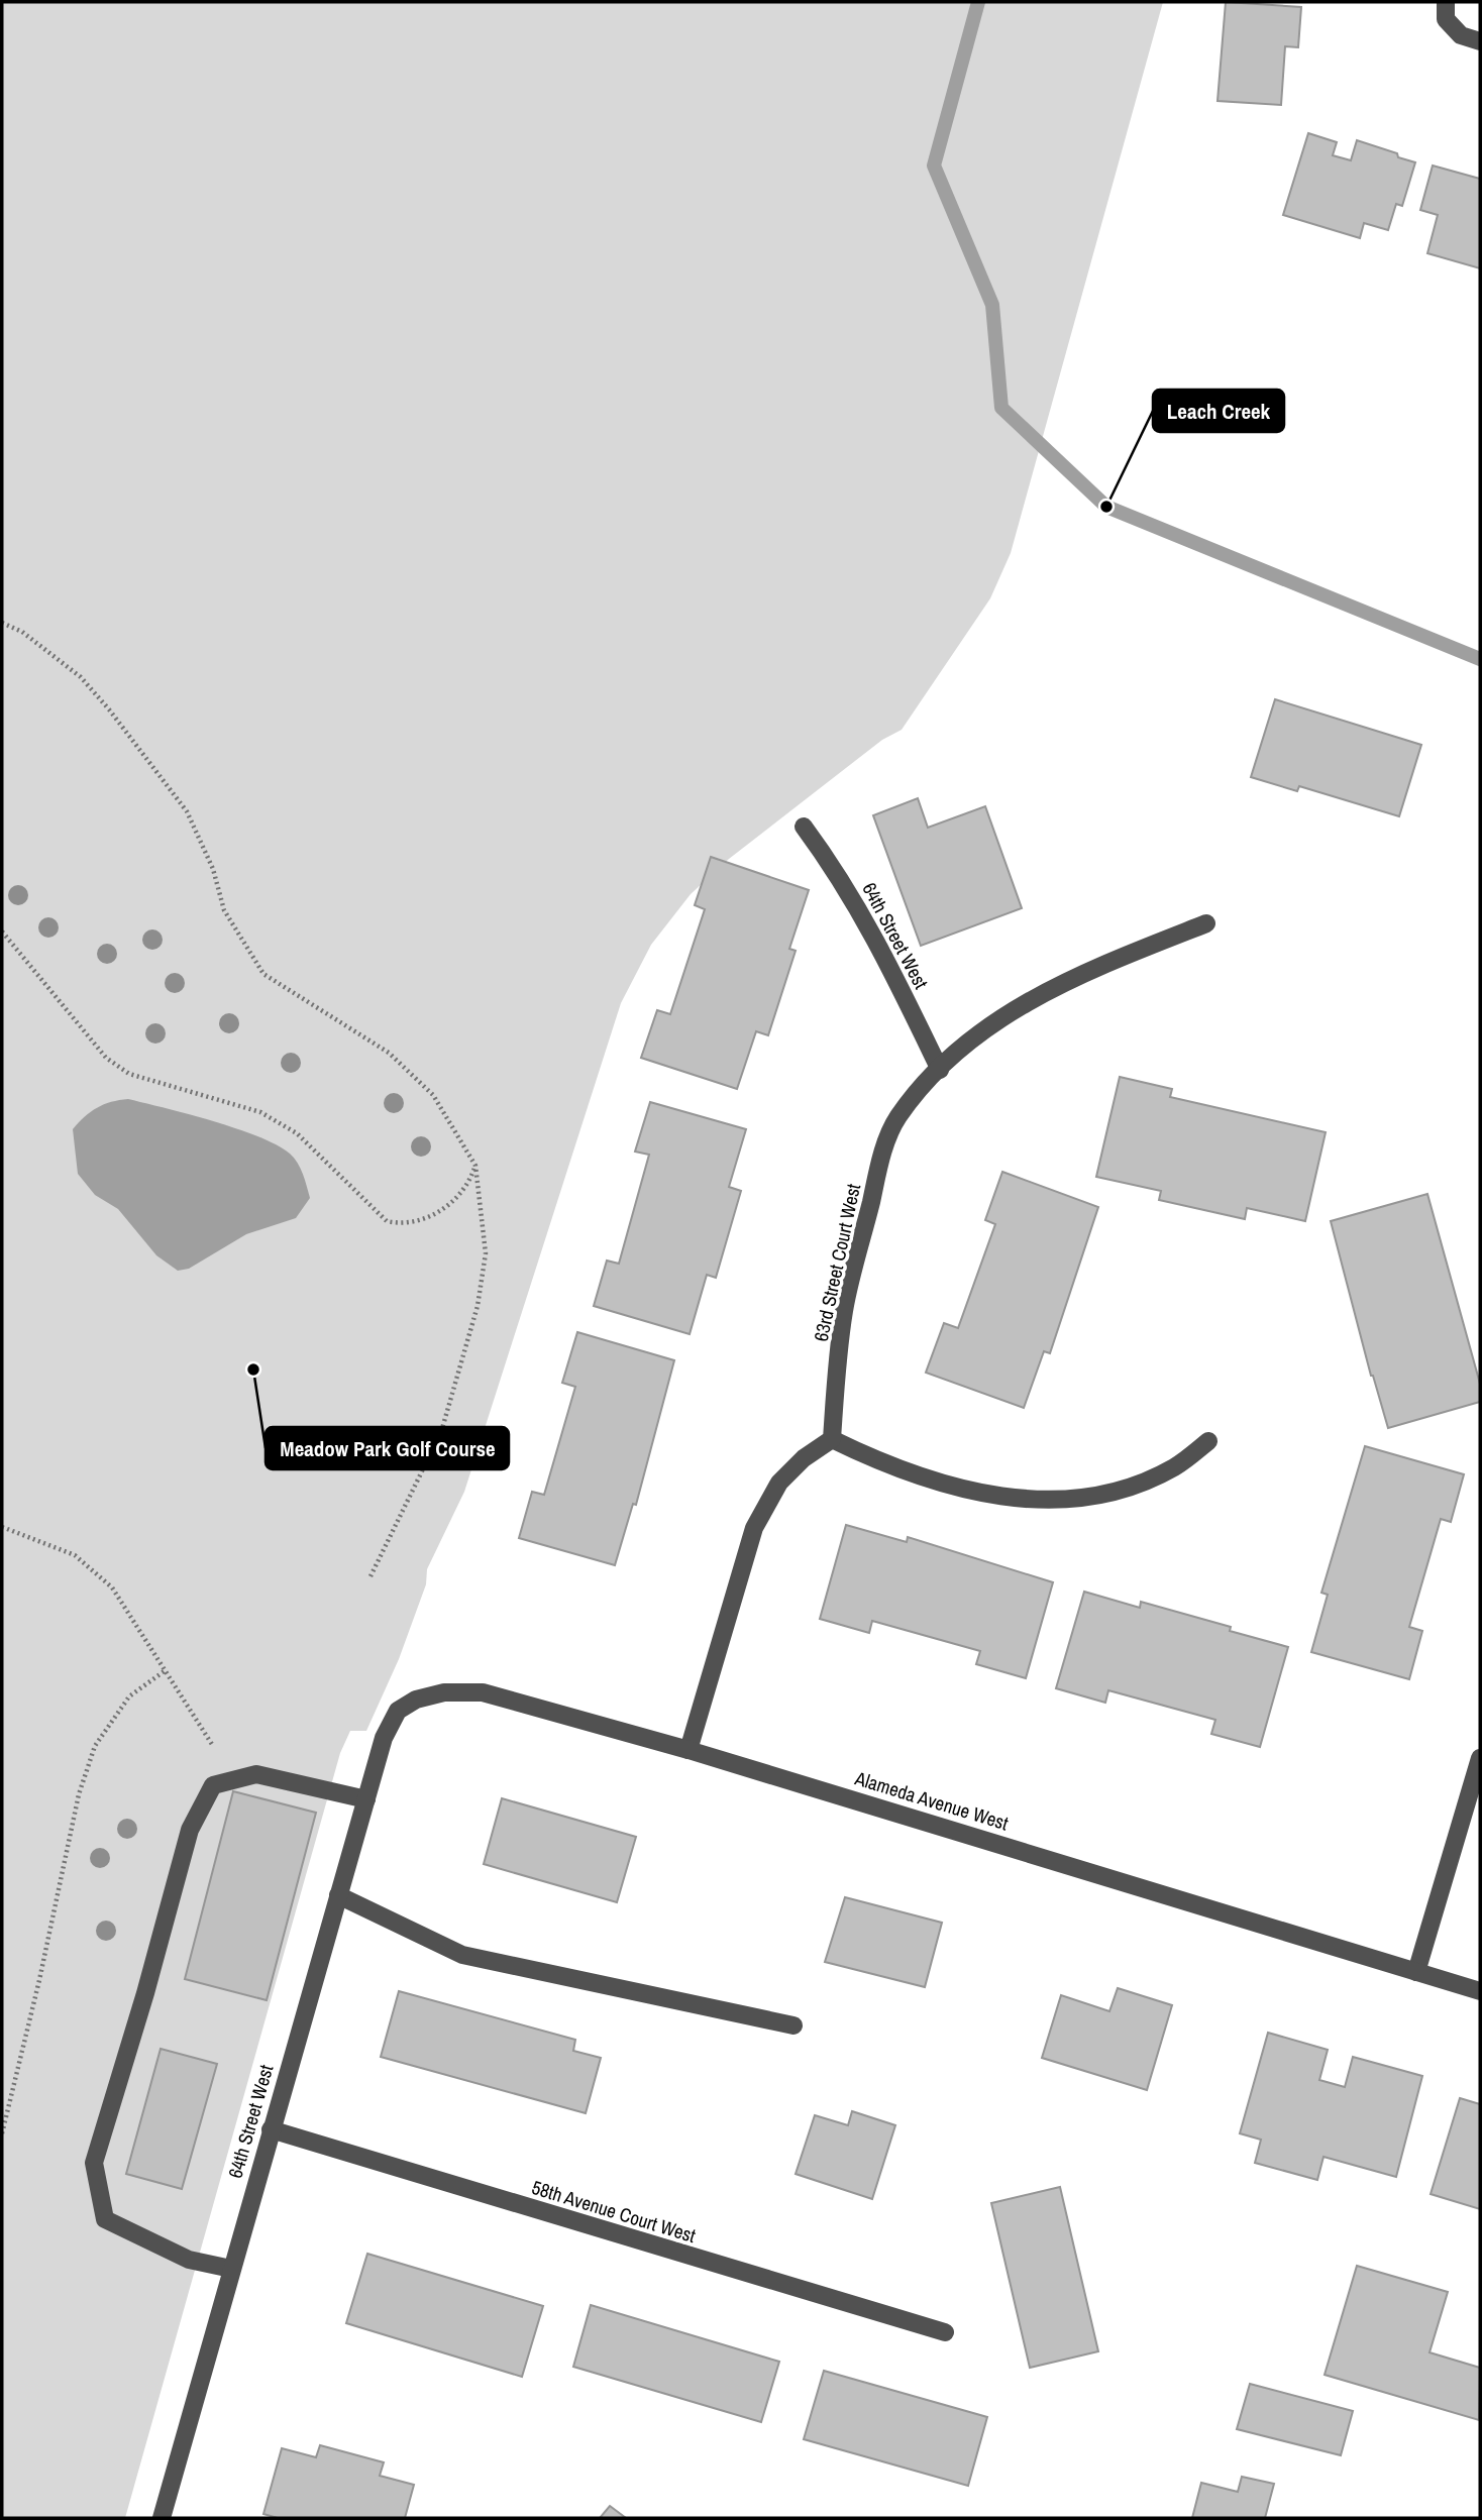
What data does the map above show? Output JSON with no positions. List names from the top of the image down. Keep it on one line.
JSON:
{"streets":{"street":["64th Street West","63rd Street Court West","Alameda Avenue West","58th Avenue Court West"]},"crossings":[["64th Street West","63rd Street Court West"],["64th Street West","Alameda Avenue West"],["64th Street West","58th Avenue Court West"]],"places":["Leach Creek","Meadow Park Golf Course"]}
